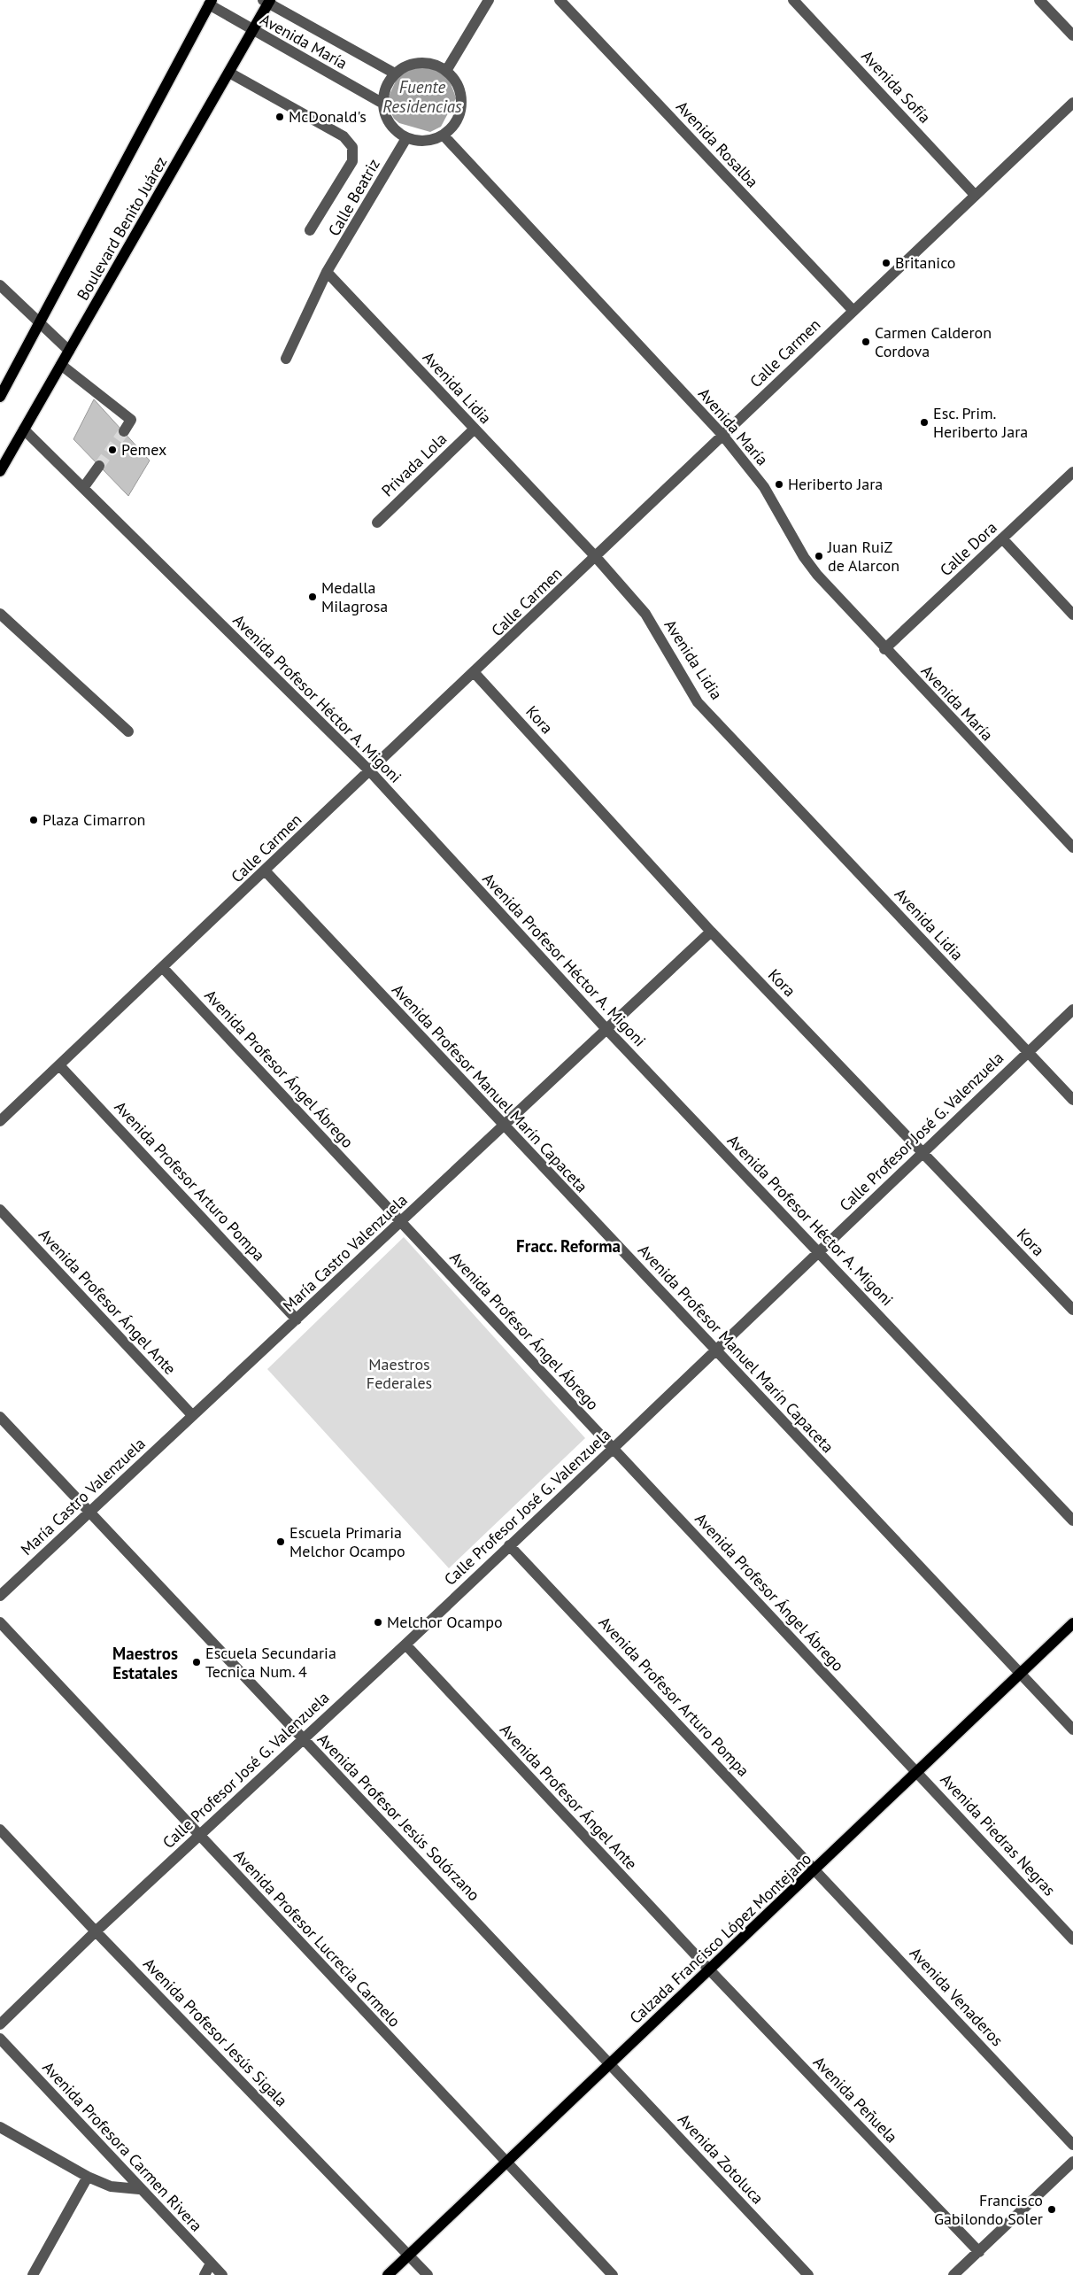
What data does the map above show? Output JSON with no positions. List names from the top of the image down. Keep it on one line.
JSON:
{"streets":{"main road":["Boulevard Benito Juárez","Calzada Francisco López Montejano"],"street":["Avenida María","Avenida Sofía","Avenida Rosalba","Calle Beatriz","Calle Carmen","Avenida Lidia","Privada Lola","Calle Dora","Avenida Profesor Héctor A. Migoni","Kora","Avenida Profesor Ángel Ábrego","Avenida Profesor Manuel Marín Capaceta","Calle Profesor José G. Valenzuela","Avenida Profesor Arturo Pompa","María Castro Valenzuela","Avenida Profesor Ángel Ante","Avenida Profesor Jesús Solórzano","Avenida Piedras Negras","Avenida Profesor Lucrecia Carmelo","Avenida Venaderos","Avenida Profesor Jesús Sigala","Avenida Peñuela","Avenida Profesora Carmen Rivera","Avenida Zotoluca"]},"crossings":[["Avenida María","Calle Beatriz"],["Avenida María","Boulevard Benito Juárez"],["Avenida María","Calle Carmen"],["Avenida María","Calle Dora"],["Avenida Sofía","Calle Carmen"],["Avenida Rosalba","Calle Carmen"],["Calle Beatriz","Avenida Lidia"],["Boulevard Benito Juárez","Avenida Profesor Héctor A. Migoni"],["Calle Carmen","Avenida Lidia"],["Calle Carmen","Avenida Profesor Héctor A. Migoni"],["Calle Carmen","Kora"],["Calle Carmen","Avenida Profesor Ángel Ábrego"],["Calle Carmen","Avenida Profesor Manuel Marín Capaceta"],["Calle Carmen","Avenida Profesor Arturo Pompa"],["Avenida Lidia","Privada Lola"],["Avenida Lidia","Calle Profesor José G. Valenzuela"],["Avenida Profesor Héctor A. Migoni","Calle Profesor José G. Valenzuela"],["Avenida Profesor Héctor A. Migoni","María Castro Valenzuela"],["Kora","Calle Profesor José G. Valenzuela"],["Kora","María Castro Valenzuela"],["Avenida Profesor Ángel Ábrego","Calle Profesor José G. Valenzuela"],["Avenida Profesor Ángel Ábrego","María Castro Valenzuela"],["Avenida Profesor Ángel Ábrego","Avenida Piedras Negras"],["Avenida Profesor Ángel Ábrego","Calzada Francisco López Montejano"],["Avenida Profesor Manuel Marín Capaceta","Calle Profesor José G. Valenzuela"],["Avenida Profesor Manuel Marín Capaceta","María Castro Valenzuela"],["Avenida Profesor Manuel Marín Capaceta","Calzada Francisco López Montejano"],["Calle Profesor José G. Valenzuela","Avenida Profesor Arturo Pompa"],["Calle Profesor José G. Valenzuela","Avenida Profesor Ángel Ante"],["Calle Profesor José G. Valenzuela","Avenida Profesor Jesús Solórzano"],["Calle Profesor José G. Valenzuela","Avenida Profesor Lucrecia Carmelo"],["Calle Profesor José G. Valenzuela","Avenida Profesor Jesús Sigala"],["Avenida Profesor Arturo Pompa","María Castro Valenzuela"],["Avenida Profesor Arturo Pompa","Calzada Francisco López Montejano"],["Avenida Profesor Arturo Pompa","Avenida Venaderos"],["María Castro Valenzuela","Avenida Profesor Ángel Ante"],["María Castro Valenzuela","Avenida Profesor Jesús Solórzano"],["Avenida Profesor Ángel Ante","Calzada Francisco López Montejano"],["Avenida Profesor Ángel Ante","Avenida Peñuela"],["Avenida Profesor Jesús Solórzano","Calzada Francisco López Montejano"],["Avenida Profesor Jesús Solórzano","Avenida Zotoluca"],["Avenida Piedras Negras","Calzada Francisco López Montejano"],["Avenida Profesor Lucrecia Carmelo","Calzada Francisco López Montejano"],["Calzada Francisco López Montejano","Avenida Venaderos"],["Calzada Francisco López Montejano","Avenida Profesor Jesús Sigala"],["Calzada Francisco López Montejano","Avenida Peñuela"],["Calzada Francisco López Montejano","Avenida Zotoluca"]],"districts":["Fracc. Reforma","Maestros Estatales"],"water":["Fuente Residencias"],"parks":["Maestros Federales"],"places":["McDonald's","Britanico","Carmen Calderon Cordova","Esc. Prim. Heriberto Jara","Pemex","Heriberto Jara","Juan RuiZ de Alarcon","Medalla Milagrosa","Plaza Cimarron","Escuela Primaria Melchor Ocampo","Melchor Ocampo","Escuela Secundaria Tecnica Num. 4","Francisco Gabilondo Soler"]}
